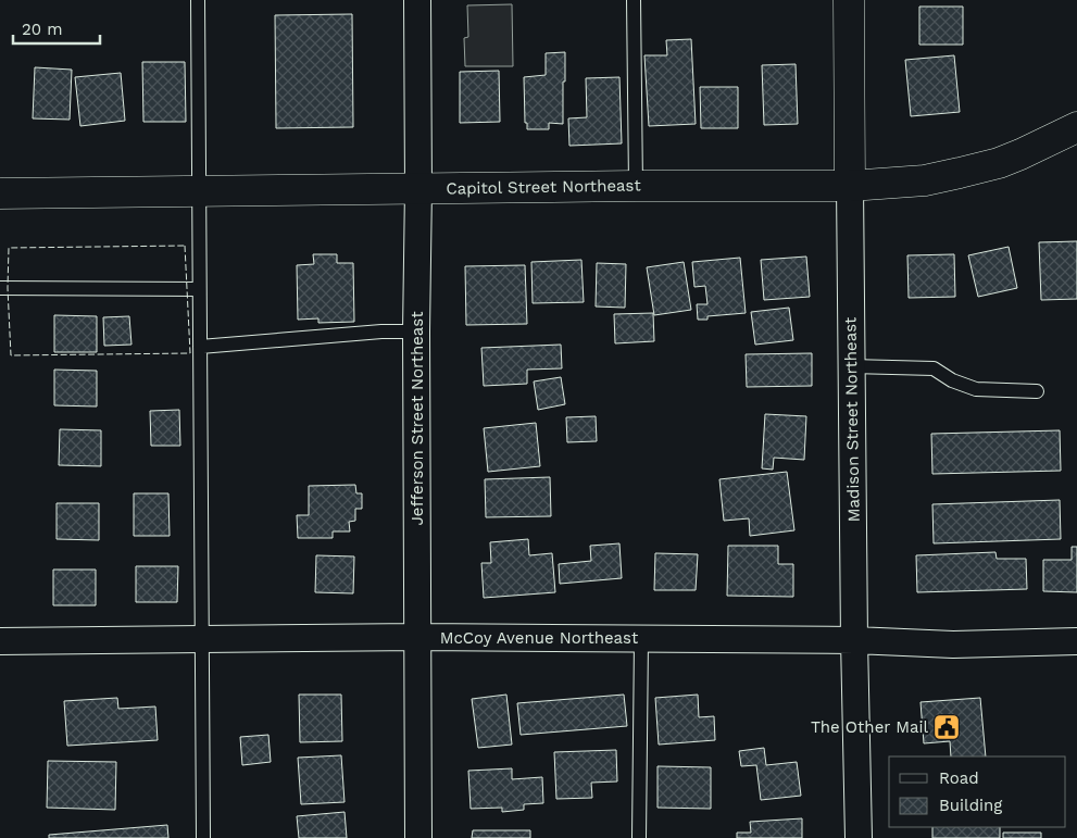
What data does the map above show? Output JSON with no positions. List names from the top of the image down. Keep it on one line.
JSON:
{"streets":{"main road":["Capitol Street Northeast","Madison Street Northeast"],"street":["Jefferson Street Northeast","McCoy Avenue Northeast"]},"crossings":[["Capitol Street Northeast","Jefferson Street Northeast"],["Capitol Street Northeast","Madison Street Northeast"],["Jefferson Street Northeast","McCoy Avenue Northeast"],["Madison Street Northeast","McCoy Avenue Northeast"]],"places":{"public building":["The Other Mail"]},"legend":["Road","Building"],"scale_bar":"20 m"}
